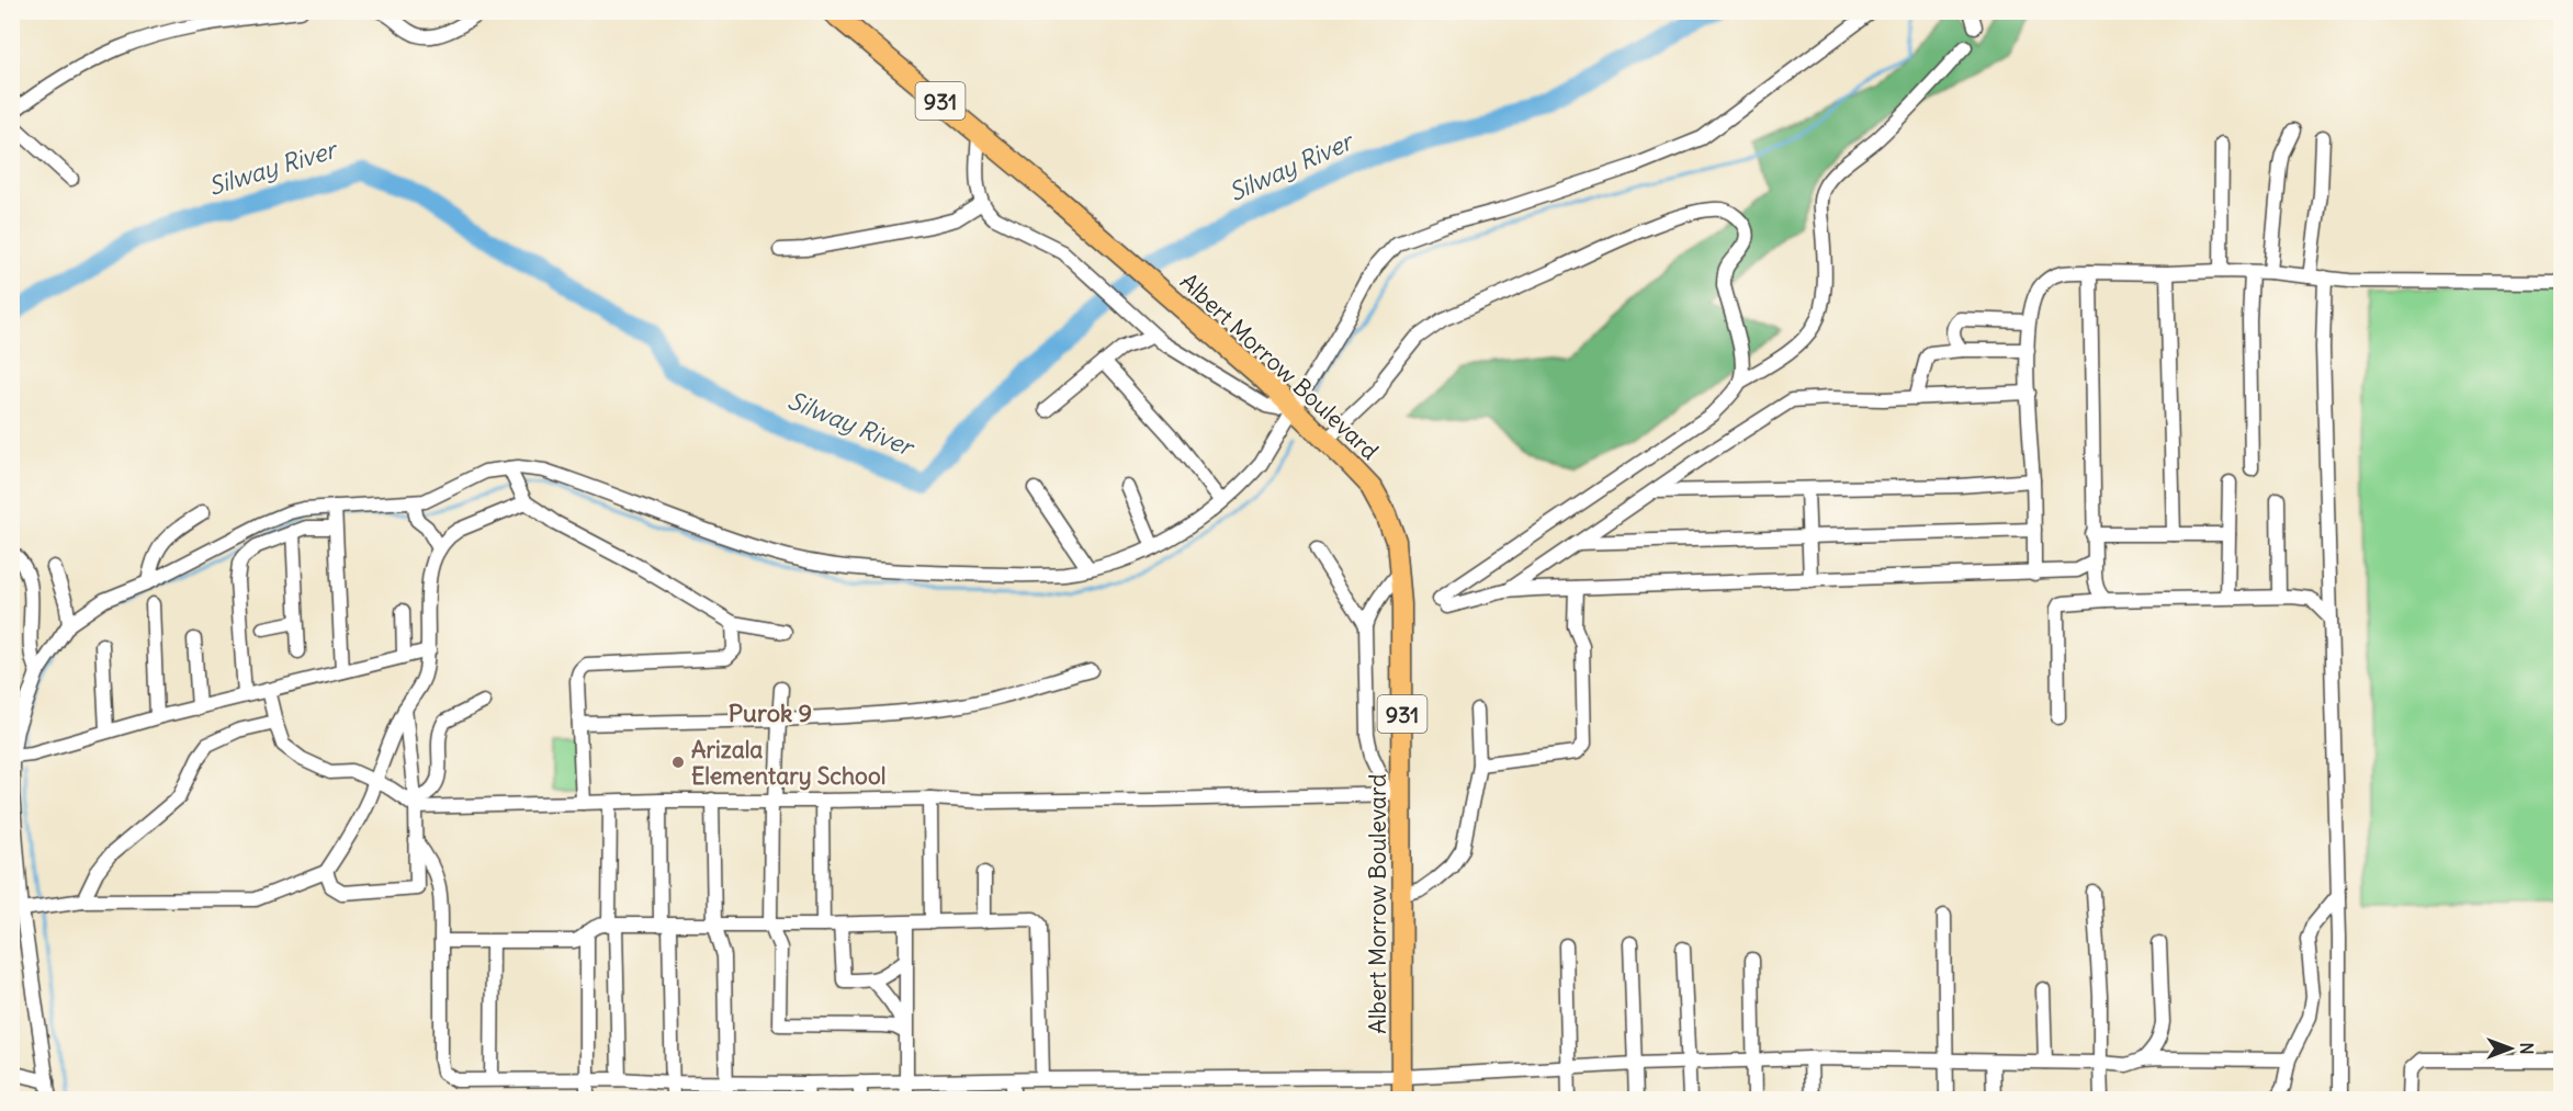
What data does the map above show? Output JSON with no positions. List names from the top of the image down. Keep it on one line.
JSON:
{"streets":{"highway":["931","Albert Morrow Boulevard"]},"districts":["Purok 9"],"water":["Silway River"],"places":["Arizala Elementary School"],"north":"right"}
